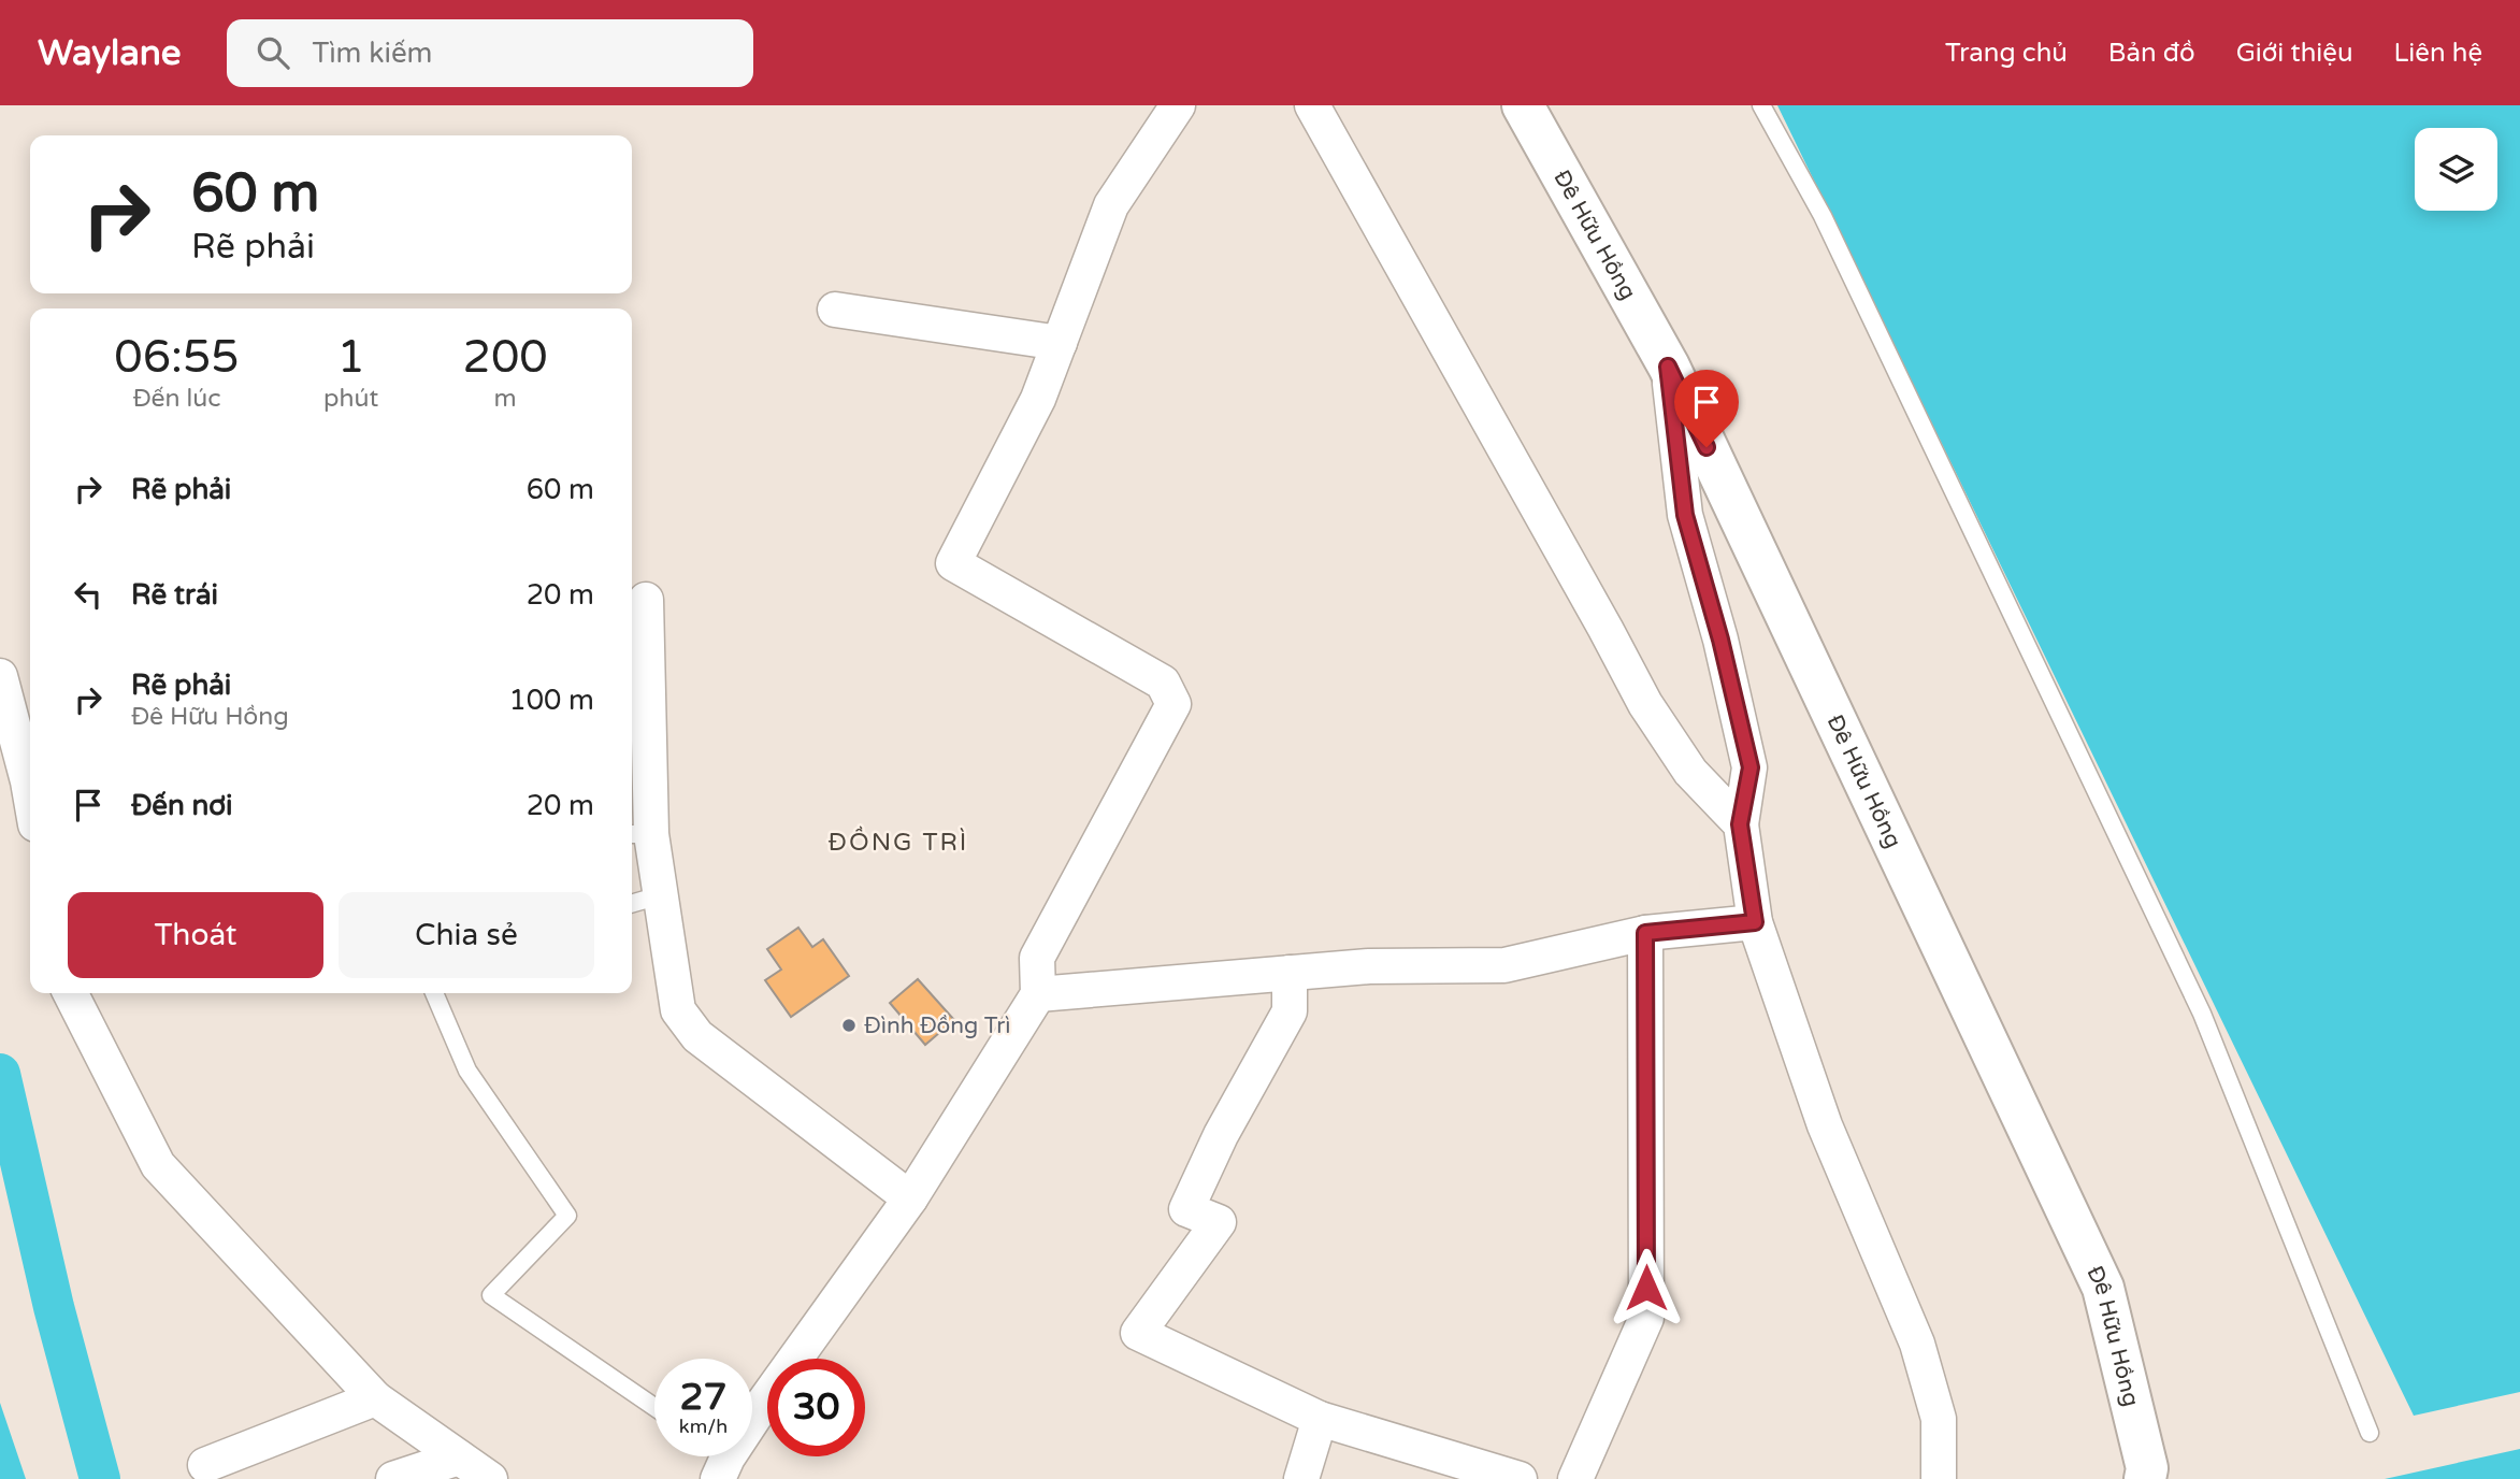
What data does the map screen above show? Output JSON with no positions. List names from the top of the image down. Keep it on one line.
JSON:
{"streets":{"main road":["Đê Hữu Hồng"]},"districts":["ĐỒNG TRÌ"],"places":["Đình Đồng Trì"],"page":{"header":"Waylane","search":"Tìm kiếm","nav":["Trang chủ","Bản đồ","Giới thiệu","Liên hệ"],"turn":["60 m","Rẽ phải"],"eta":["06:55","Đến lúc","1","phút","200","m"],"list":[{"name":"Rẽ phải","value":"60 m"},{"name":"Rẽ trái","value":"20 m"},{"name":"Rẽ phải","note":"Đê Hữu Hồng","value":"100 m"},{"name":"Đến nơi","value":"20 m"}],"buttons":["Thoát","Chia sẻ"],"speed":"27 km/h","limit":"30"}}
